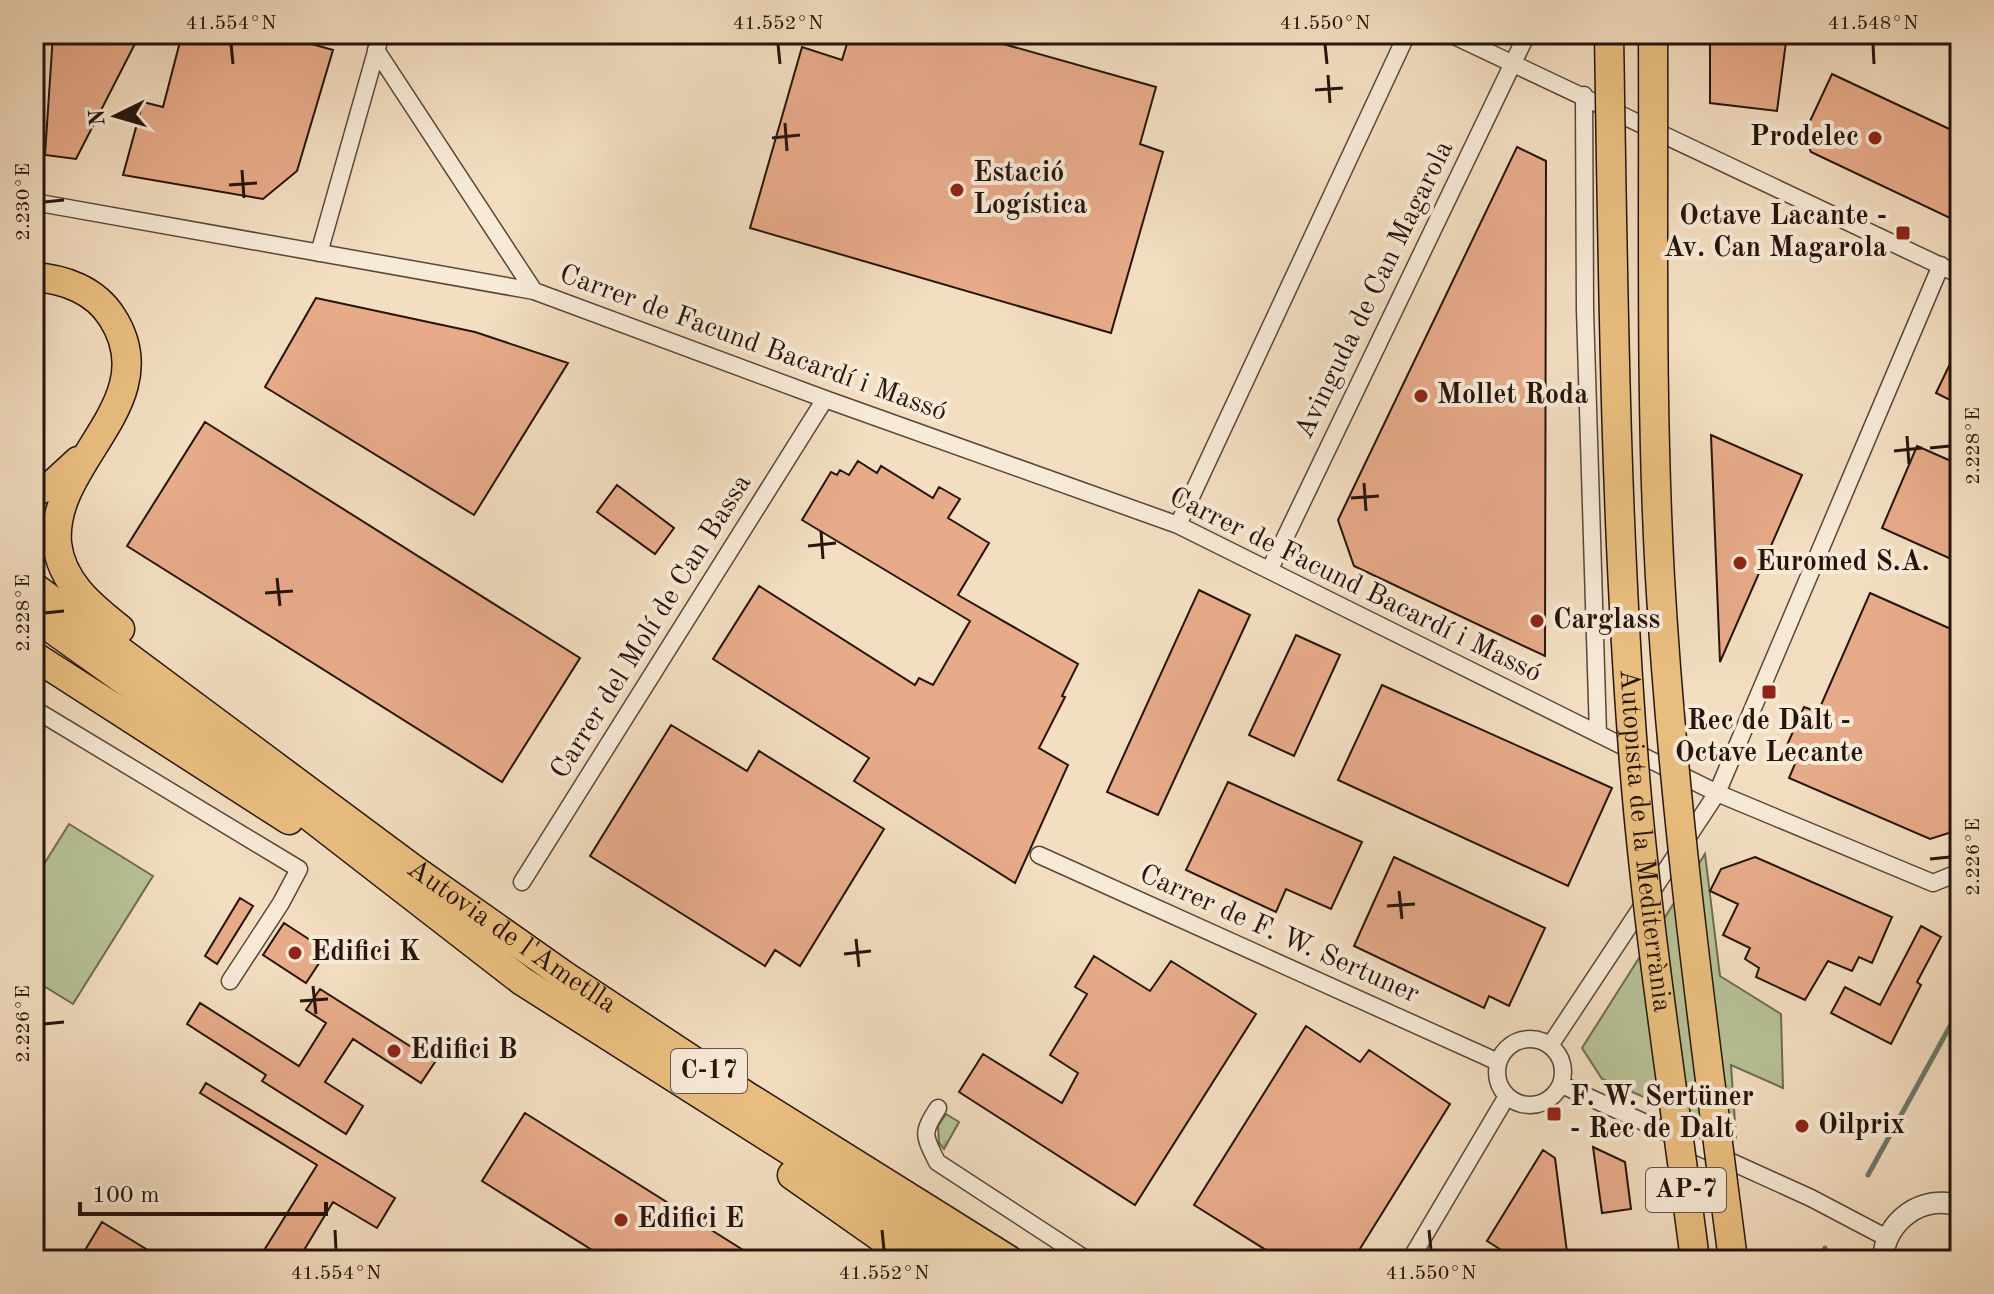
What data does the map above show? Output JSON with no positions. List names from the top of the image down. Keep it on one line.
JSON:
{"streets":{"highway":["Autopista de la Mediterrània","Autovia de l'Ametlla","C-17","AP-7"],"street":["Avinguda de Can Magarola","Carrer de Facund Bacardí i Massó","Carrer del Molí de Can Bassa","Carrer de F. W. Sertuner"]},"crossings":[["Avinguda de Can Magarola","Carrer de Facund Bacardí i Massó"],["Carrer de Facund Bacardí i Massó","Carrer del Molí de Can Bassa"]],"places":{"other":["Prodelec","Estació Logística","Mollet Roda","Euromed S.A.","Carglass","Edifici K","Edifici B","Oilprix","Edifici E"],"transit":["Octave Lacante - Av. Can Magarola","Rec de Dalt - Octave Lecante","F. W. Sertüner - Rec de Dalt"]},"scale_bar":"100 m","north":"left","coordinates":["41.554°N","41.552°N","41.550°N","41.548°N","2.230°E","2.228°E","2.226°E"]}
